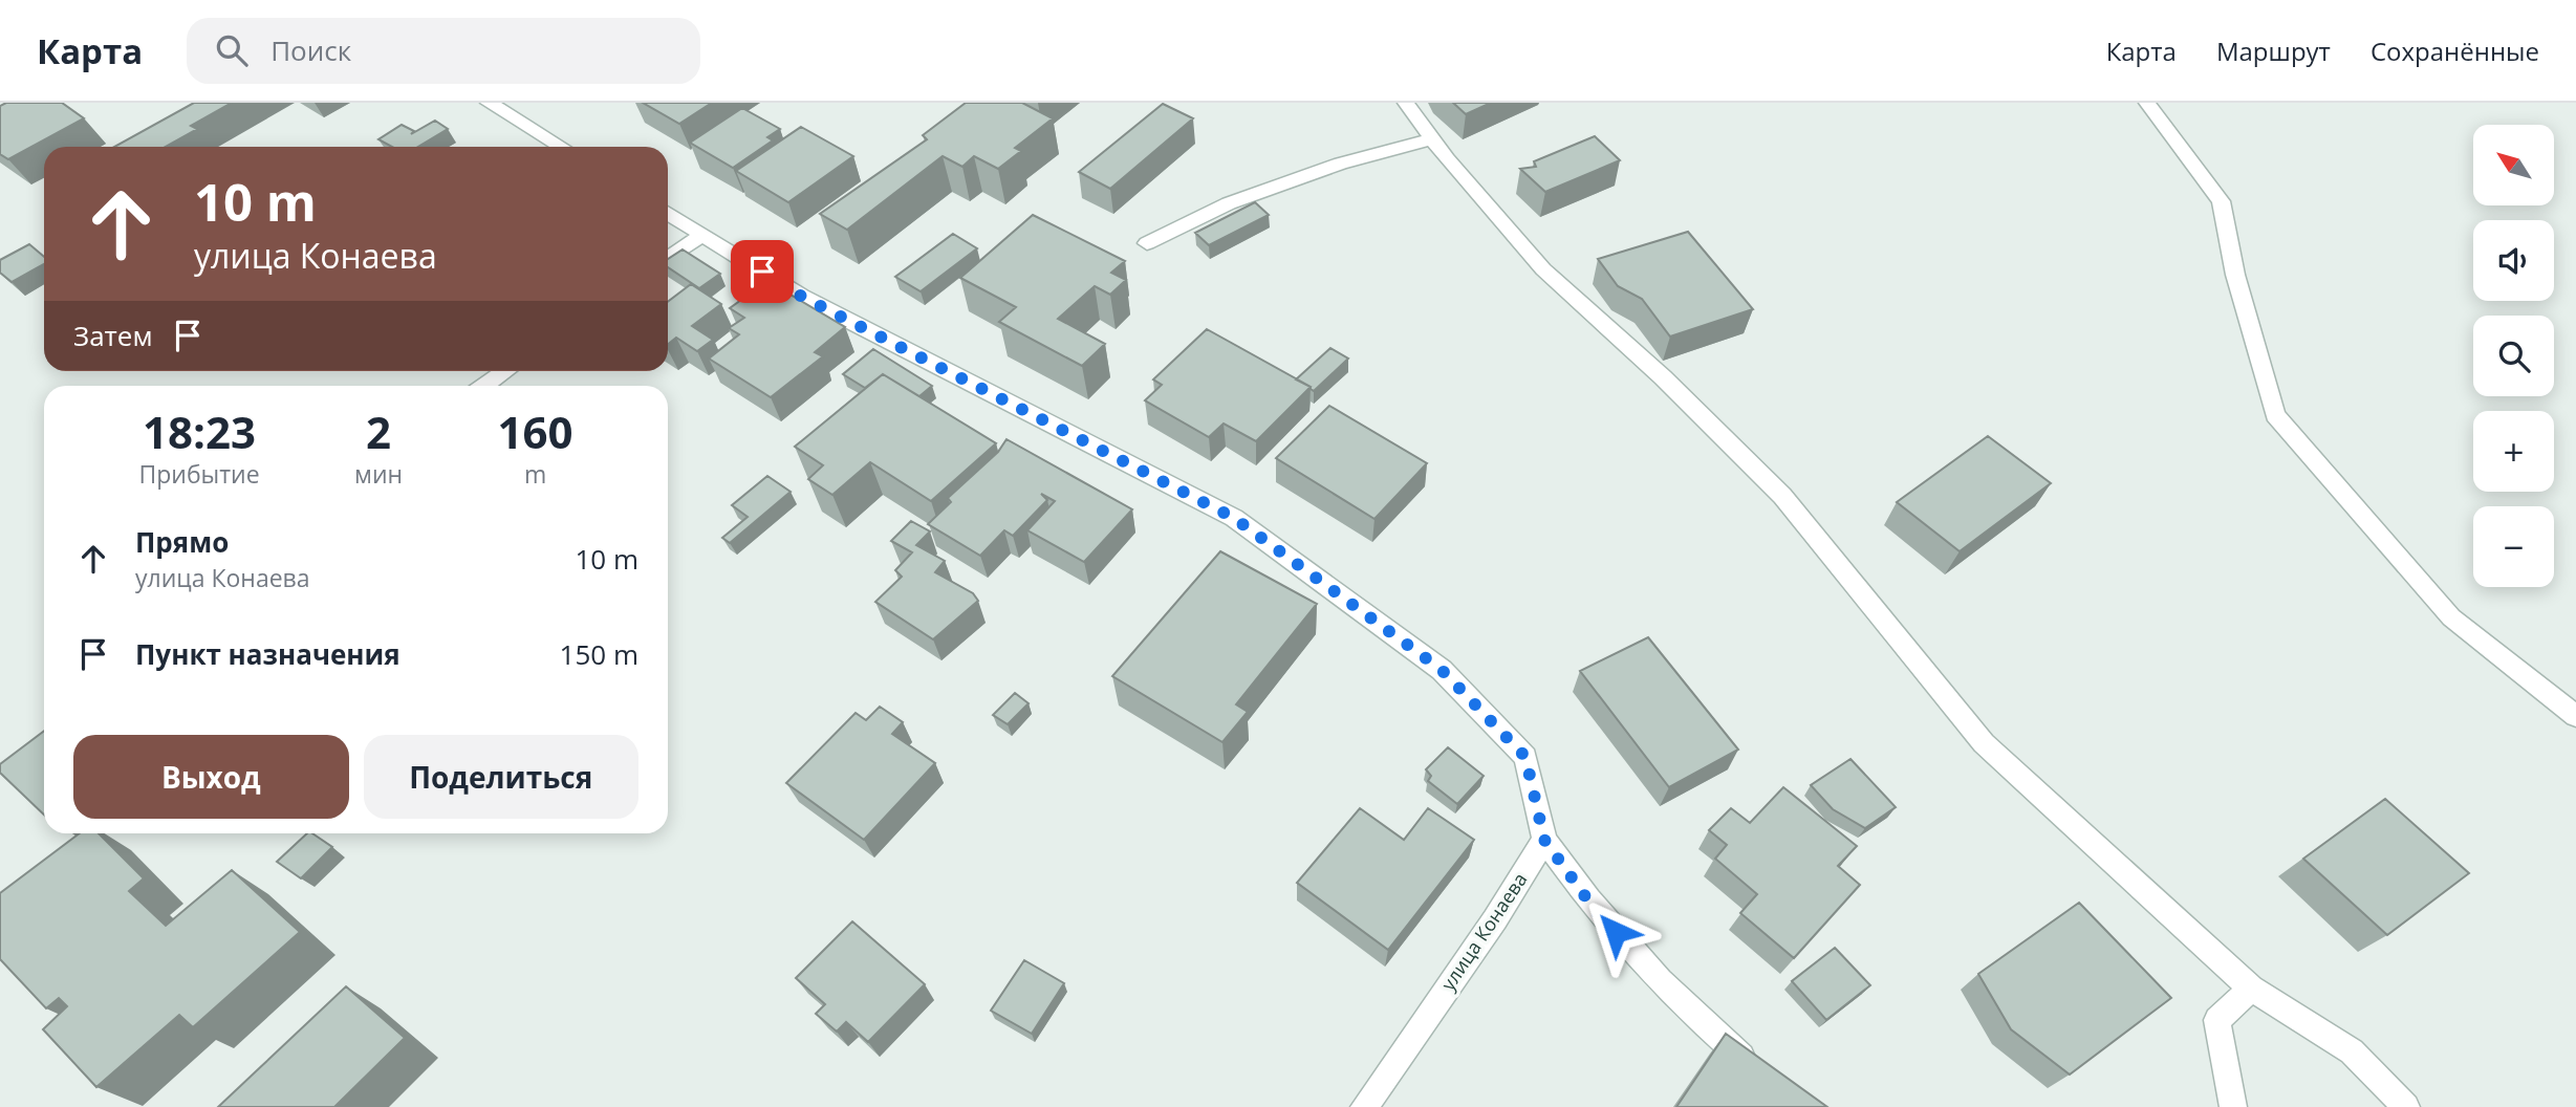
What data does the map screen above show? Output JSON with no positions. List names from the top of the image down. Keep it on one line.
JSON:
{"streets":{"street":["улица Конаева"]},"north":"top left","page":{"header":"Карта","search":"Поиск","nav":["Карта","Маршрут","Сохранённые"],"map_buttons":["+","−"],"turn":["10 m","улица Конаева"],"then":"Затем","eta":["18:23","Прибытие","2","мин","160","m"],"list":[{"name":"Прямо","note":"улица Конаева","value":"10 m"},{"name":"Пункт назначения","value":"150 m"}],"buttons":["Выход","Поделиться"]}}
